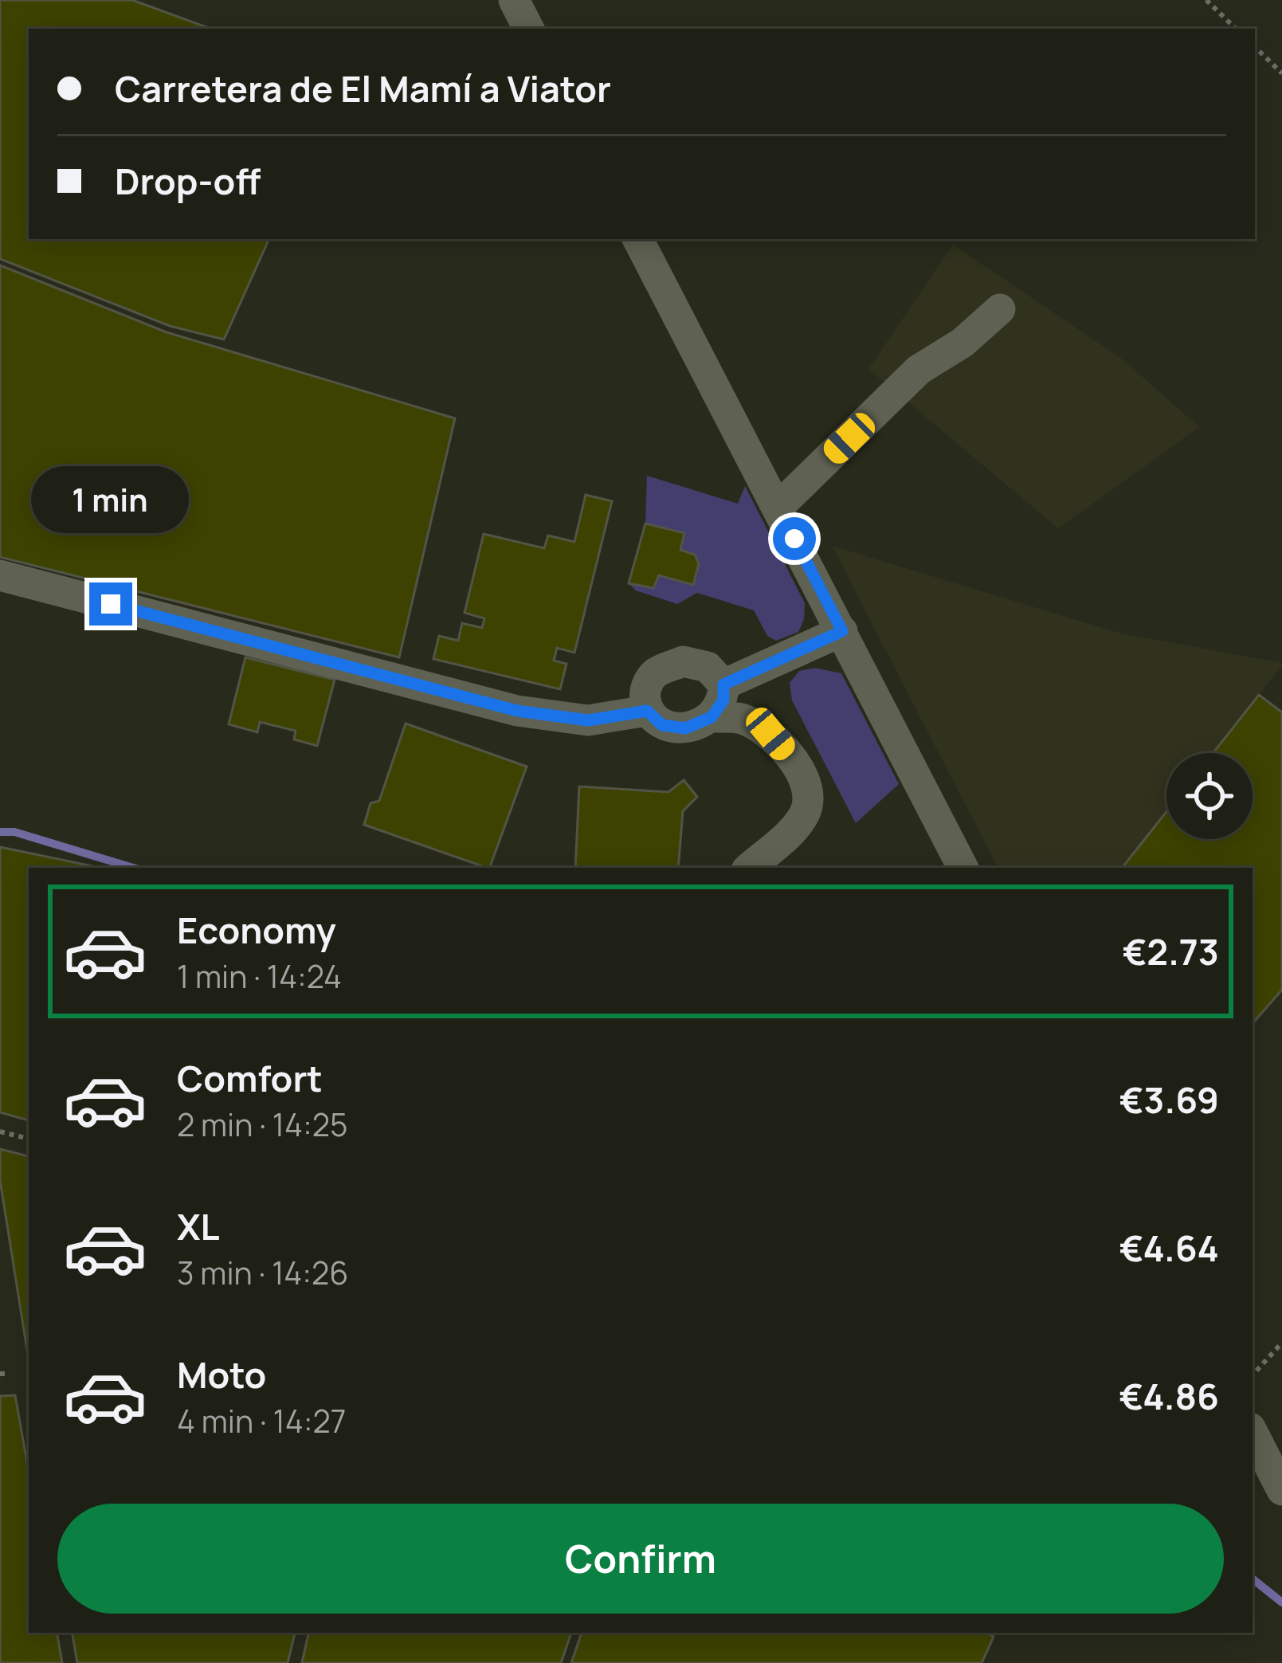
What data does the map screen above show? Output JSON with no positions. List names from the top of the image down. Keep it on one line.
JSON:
{"page":{"banner":["Carretera de El Mamí a Viator","Drop-off"],"bubble":"1 min","list":[{"name":"Economy","note":"1 min · 14:24","value":"€2.73"},{"name":"Comfort","note":"2 min · 14:25","value":"€3.69"},{"name":"XL","note":"3 min · 14:26","value":"€4.64"},{"name":"Moto","note":"4 min · 14:27","value":"€4.86"}],"buttons":"Confirm"}}
